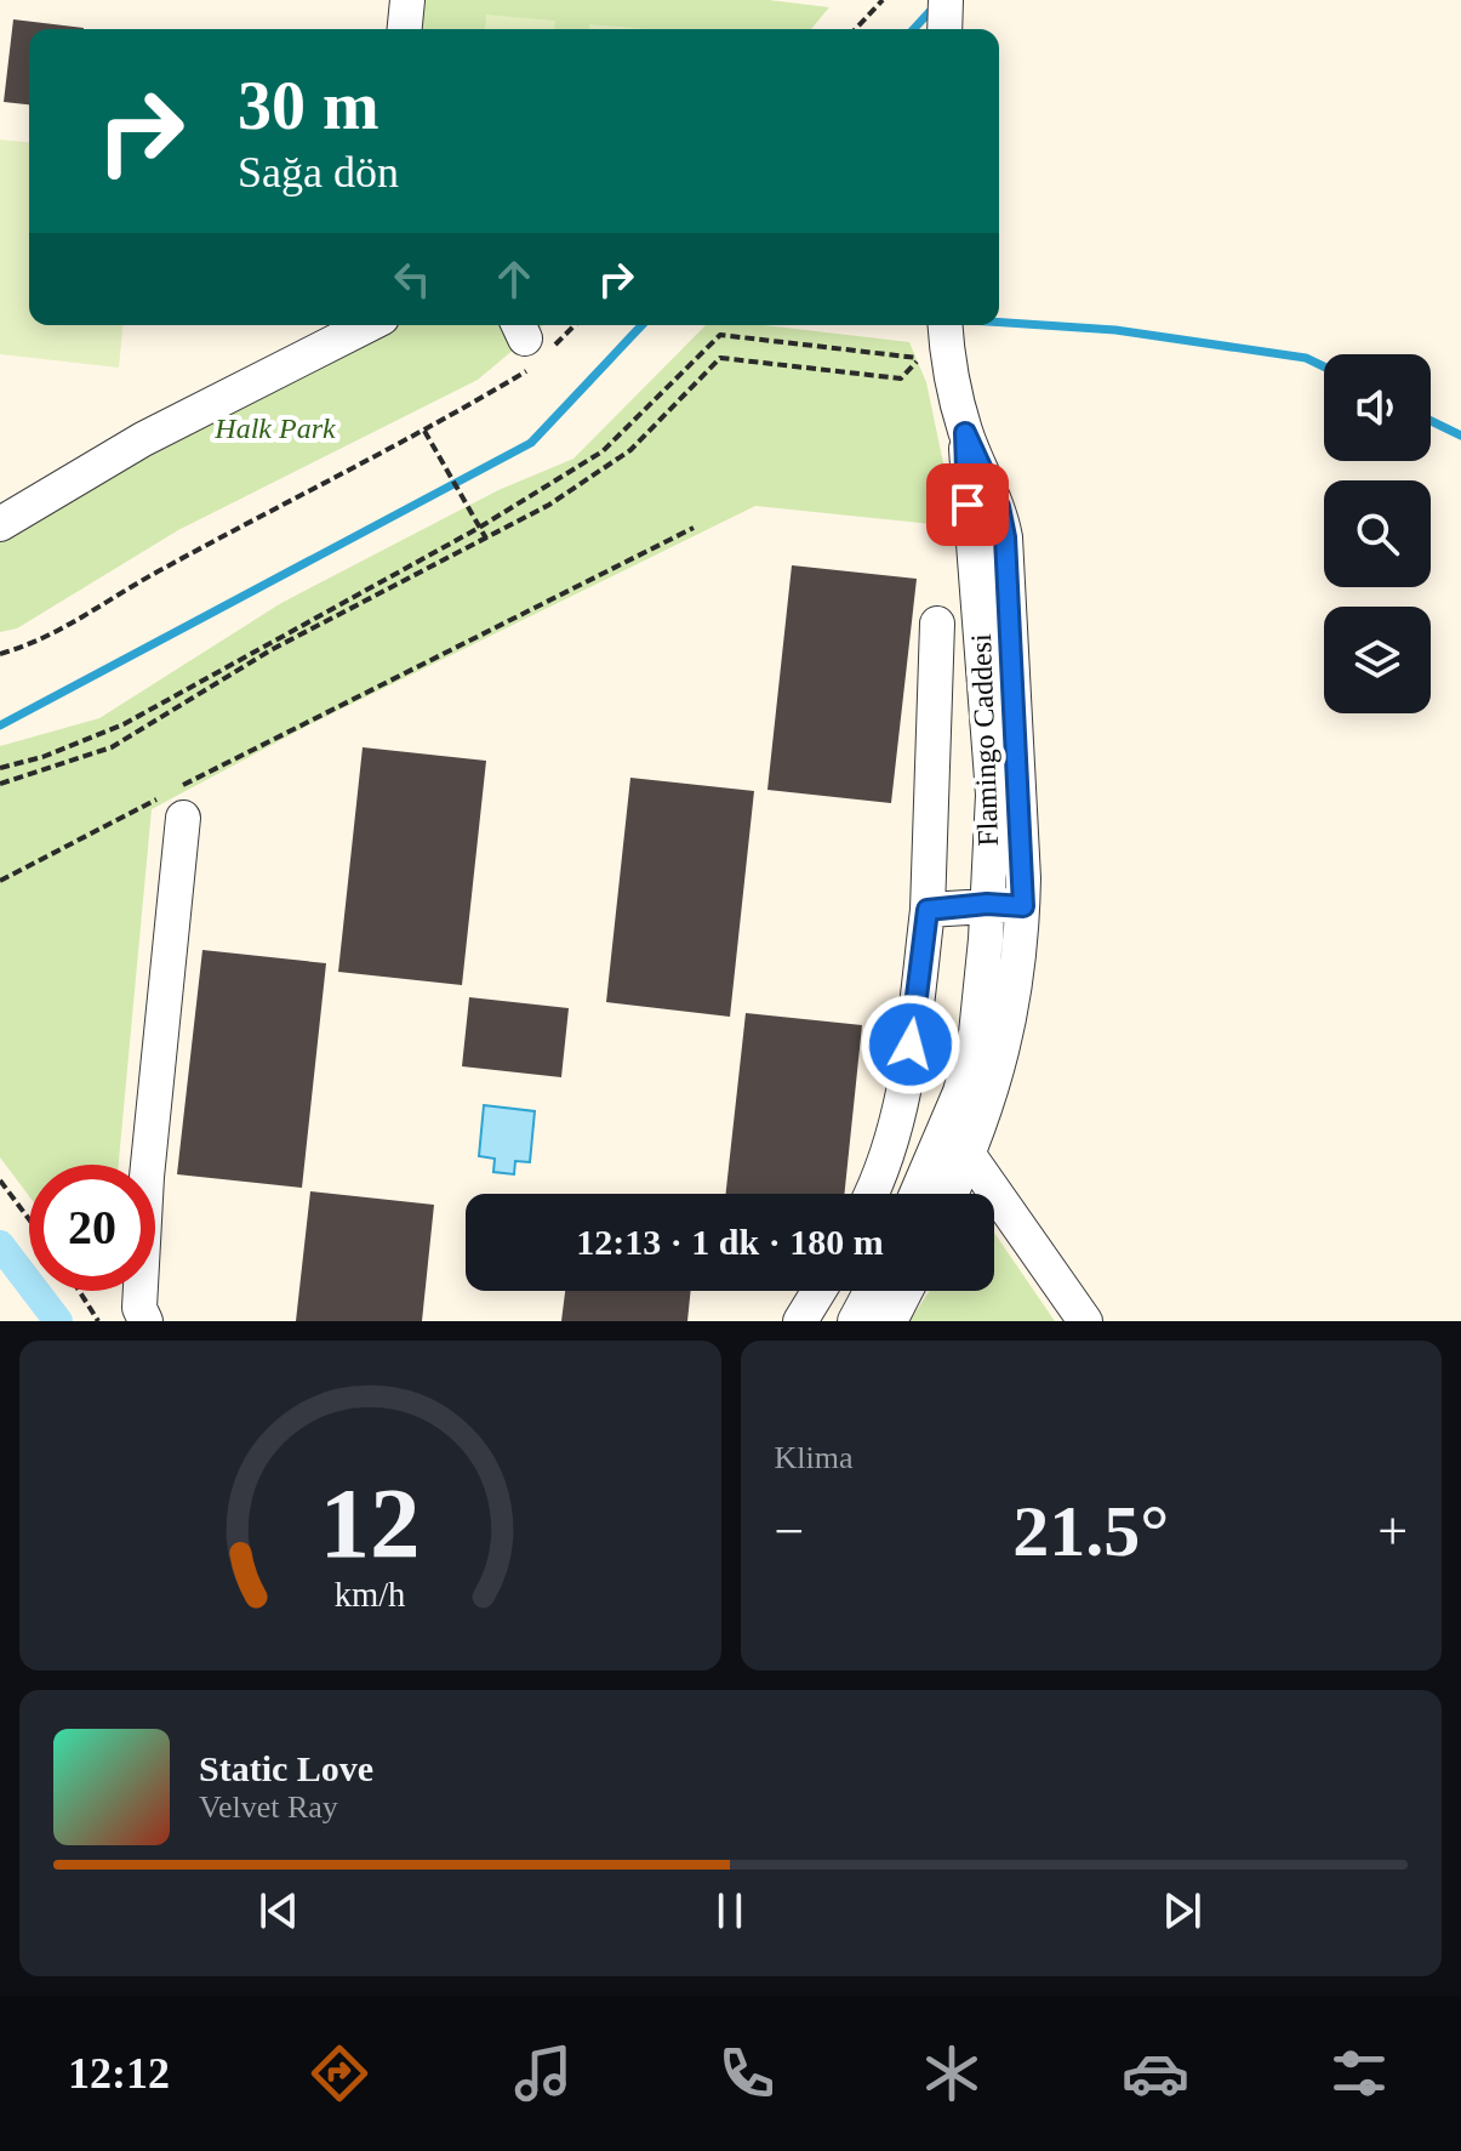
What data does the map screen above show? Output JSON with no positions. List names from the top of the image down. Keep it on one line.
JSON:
{"streets":{"street":["Flamingo Caddesi"]},"parks":["Halk Park"],"page":{"turn":["30 m","Sağa dön"],"limit":"20","trip":"12:13 · 1 dk · 180 m","tile":"Klima","heat":["−","21.5°","+"],"song":["Static Love","Velvet Ray"],"tabs":"12:12","gauge":["12","km/h"]}}
